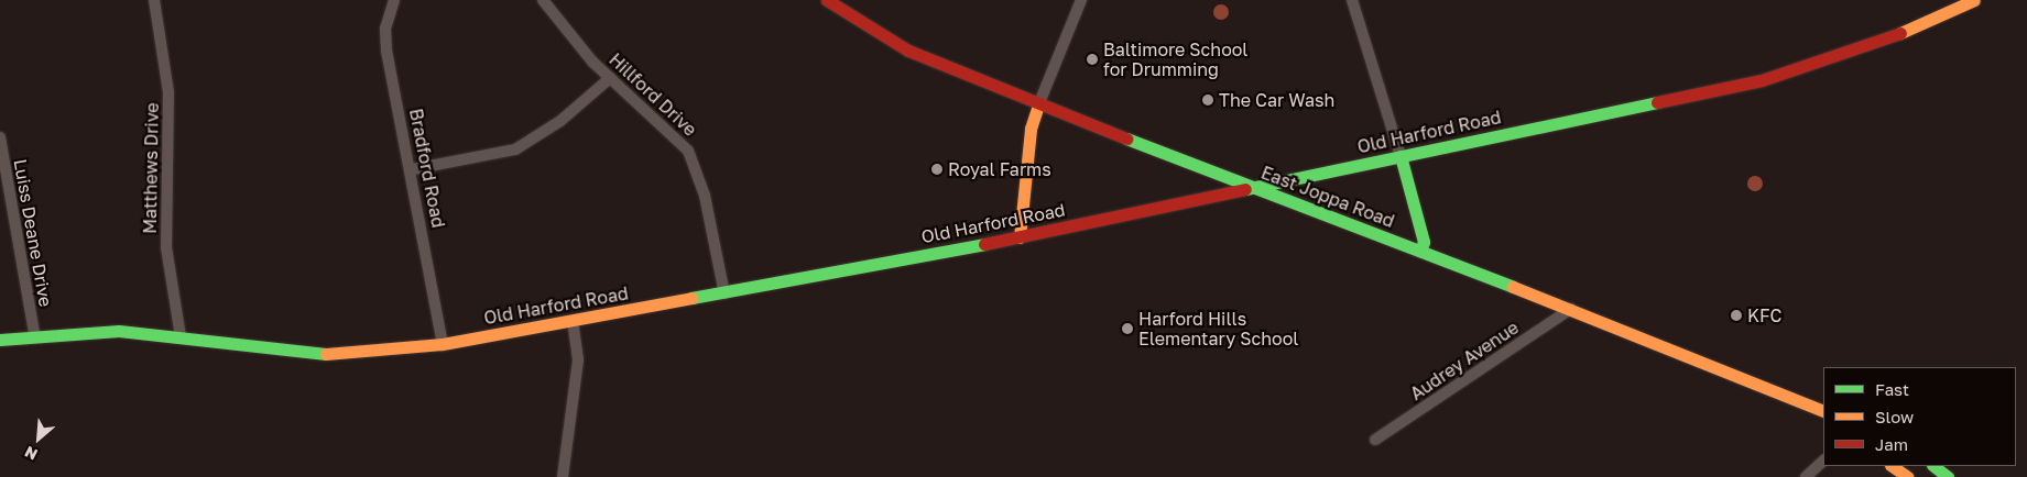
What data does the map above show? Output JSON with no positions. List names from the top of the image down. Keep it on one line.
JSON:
{"streets":{"street":["Hillford Drive","Old Harford Road","Matthews Drive","Bradford Road","East Joppa Road","Luiss Deane Drive","Audrey Avenue"]},"crossings":[["Hillford Drive","Old Harford Road"],["Old Harford Road","Matthews Drive"],["Old Harford Road","Bradford Road"],["Old Harford Road","East Joppa Road"],["Old Harford Road","Luiss Deane Drive"],["East Joppa Road","Audrey Avenue"]],"places":["Baltimore School for Drumming","The Car Wash","Royal Farms","KFC","Harford Hills Elementary School"],"legend":["Fast","Slow","Jam"],"north":"bottom left"}
